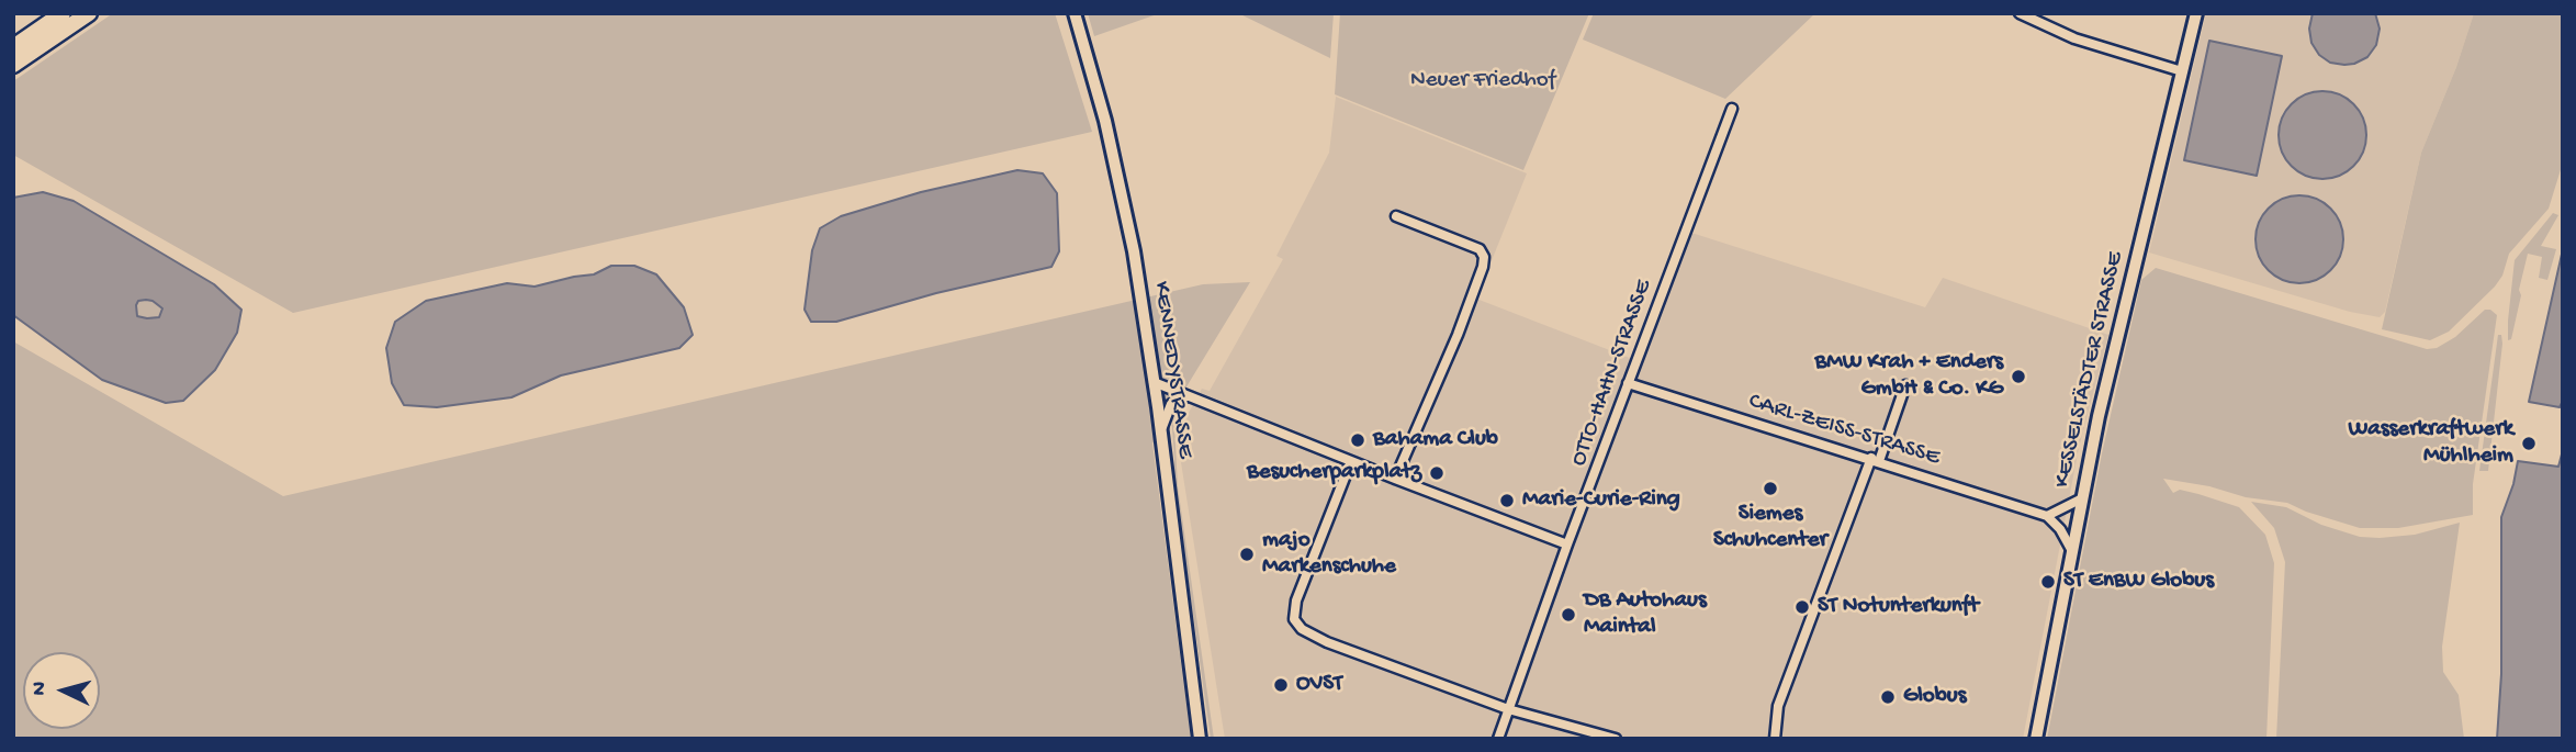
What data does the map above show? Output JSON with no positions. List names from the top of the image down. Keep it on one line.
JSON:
{"streets":{"main road":["KENNEDYSTRASSE","KESSELSTÄDTER STRASSE"],"street":["OTTO-HAHN-STRASSE","CARL-ZEISS-STRASSE"]},"crossings":[["OTTO-HAHN-STRASSE","CARL-ZEISS-STRASSE"]],"parks":["Neuer Friedhof"],"places":["BMW Krah + Enders GmbH & Co. KG","Bahama Club","Wasserkraftwerk Mühlheim","Besucherparkplatz","Siemes Schuhcenter","Marie-Curie-Ring","majo Markenschuhe","ST EnBW Globus","ST Notunterkunft","DB Autohaus Maintal","OVST","Globus"],"north":"left"}
